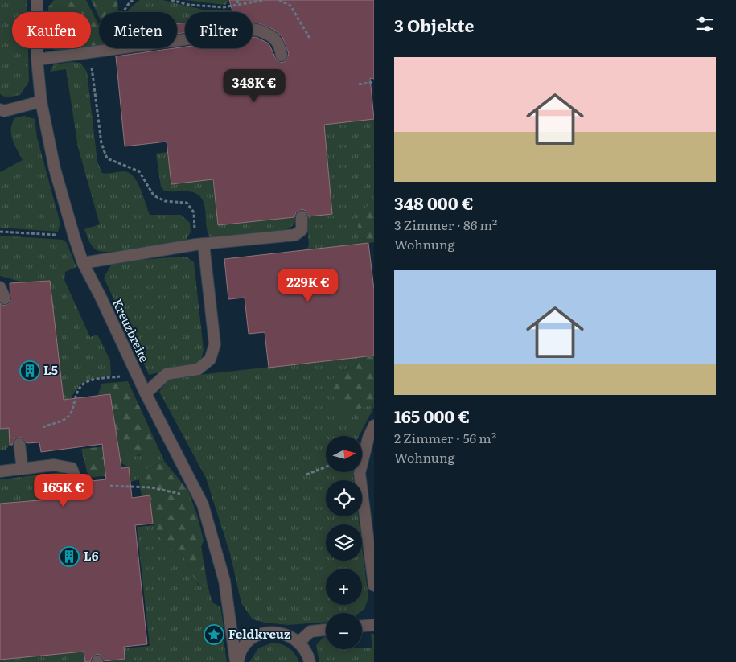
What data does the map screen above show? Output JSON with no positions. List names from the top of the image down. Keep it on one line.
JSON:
{"streets":{"lane":["Kreuzbreite"]},"places":{"building":["L5","L6"],"place":["Feldkreuz"]},"north":"right","page":{"heading":"3 Objekte","chip":["Kaufen","Mieten","Filter"],"list":[{"name":"348 000 €","note":"3 Zimmer · 86 m² · Wohnung"},{"name":"165 000 €","note":"2 Zimmer · 56 m² · Wohnung"}],"price":["348K €","229K €","165K €"],"map_buttons":["+","−"]}}
